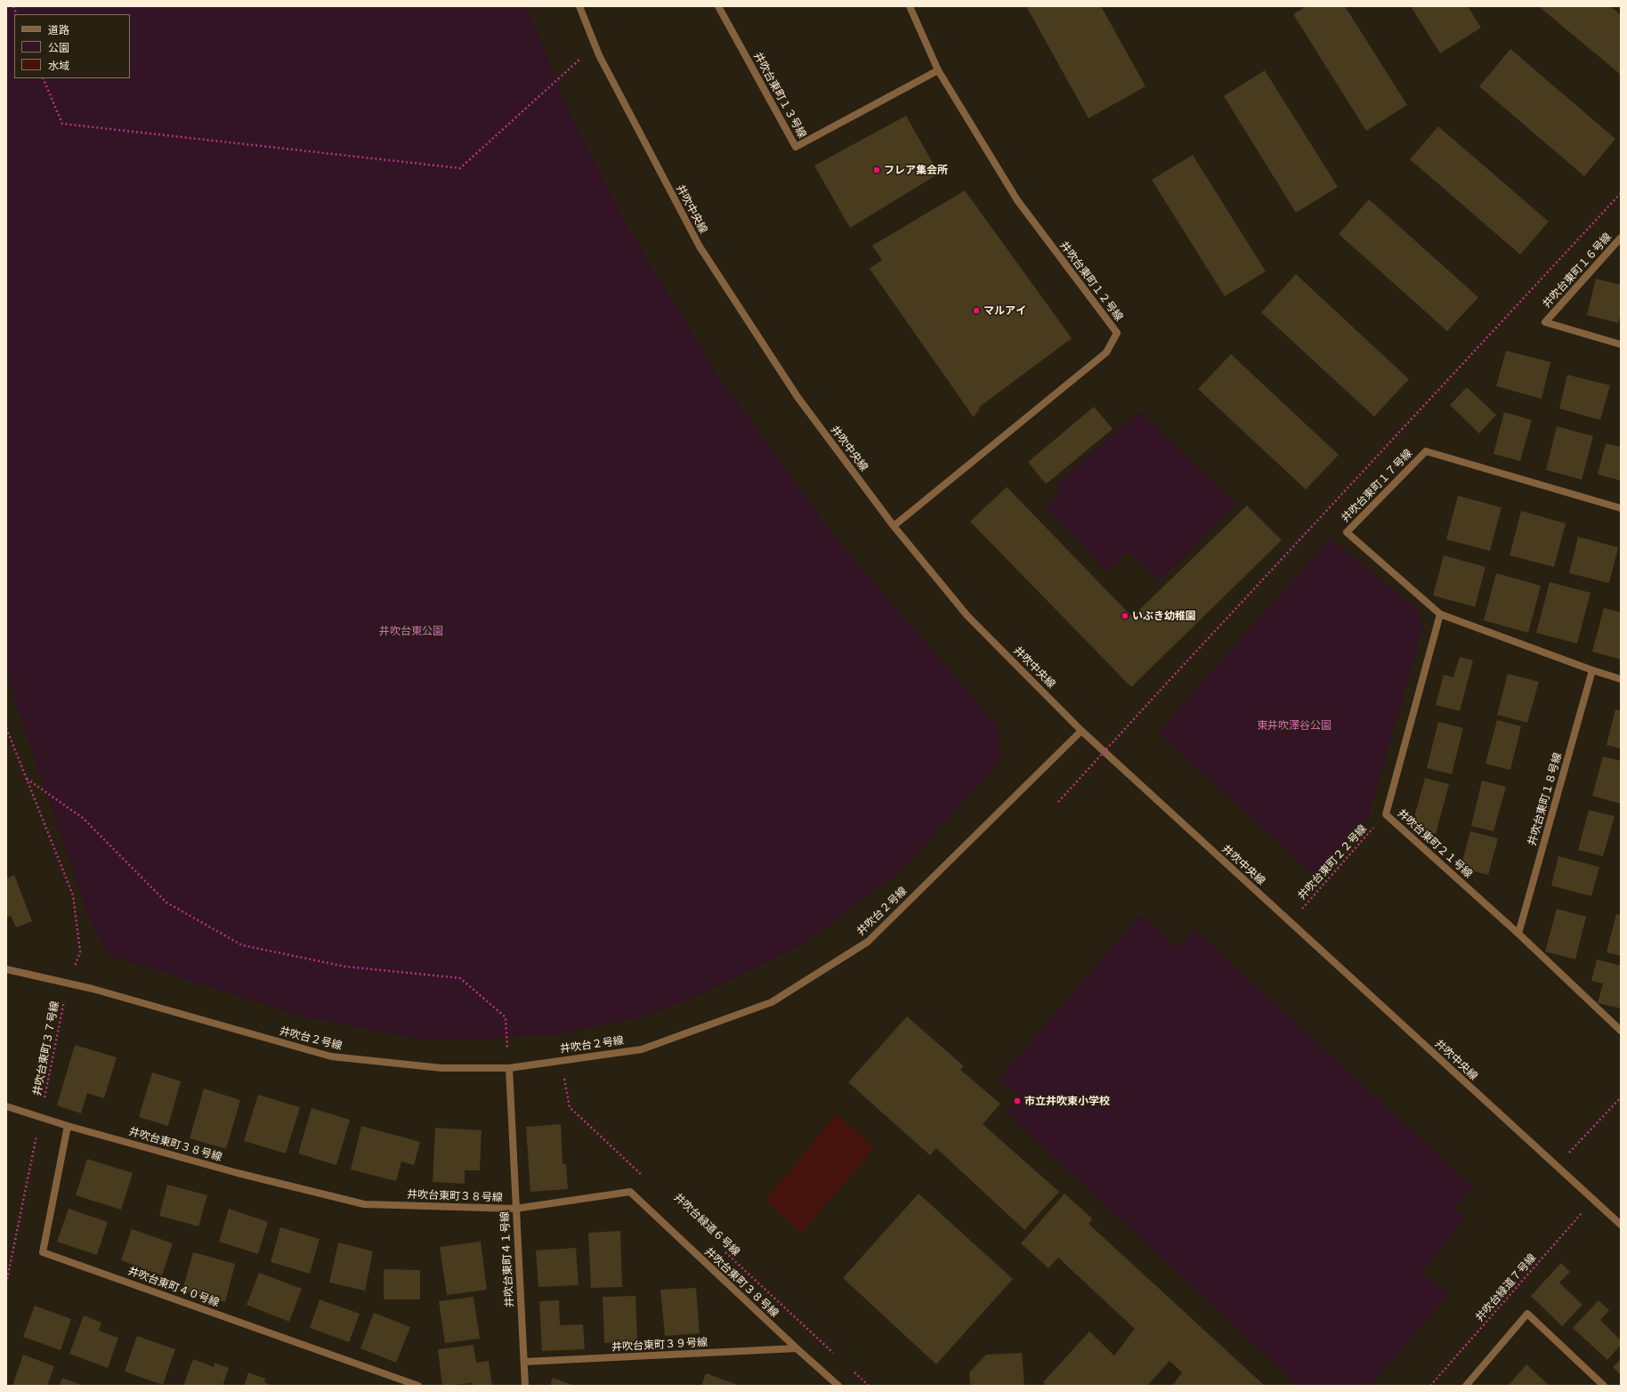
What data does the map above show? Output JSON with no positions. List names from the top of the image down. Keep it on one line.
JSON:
{"streets":{"street":["井吹台東町１３号線","井吹中央線","井吹台東町１６号線","井吹台東町１２号線","井吹台東町１７号線","井吹台東町１８号線","井吹台東町２１号線","井吹台２号線","井吹台東町３８号線","井吹台東町４１号線","井吹台東町４０号線","井吹台東町３９号線"],"path":["井吹台東町２２号線","井吹台東町３７号線","井吹台緑道６号線","井吹台緑道７号線"]},"crossings":[["井吹台東町１３号線","井吹台東町１２号線"],["井吹中央線","井吹台東町１２号線"],["井吹中央線","井吹台東町２２号線"],["井吹中央線","井吹台２号線"],["井吹中央線","井吹台緑道７号線"],["井吹台東町１７号線","井吹台東町１８号線"],["井吹台東町１７号線","井吹台東町２１号線"],["井吹台東町１８号線","井吹台東町２１号線"],["井吹台東町２１号線","井吹台東町２２号線"],["井吹台２号線","井吹台東町３７号線"],["井吹台２号線","井吹台東町４１号線"],["井吹台東町３７号線","井吹台東町３８号線"],["井吹台東町３８号線","井吹台東町４１号線"],["井吹台東町３８号線","井吹台東町４０号線"],["井吹台東町３８号線","井吹台東町３９号線"],["井吹台東町４１号線","井吹台東町３９号線"]],"parks":["井吹台東公園","東井吹澤谷公園"],"places":["フレア集会所","マルアイ","いぶき幼稚園","市立井吹東小学校"],"legend":["道路","公園","水域"]}
